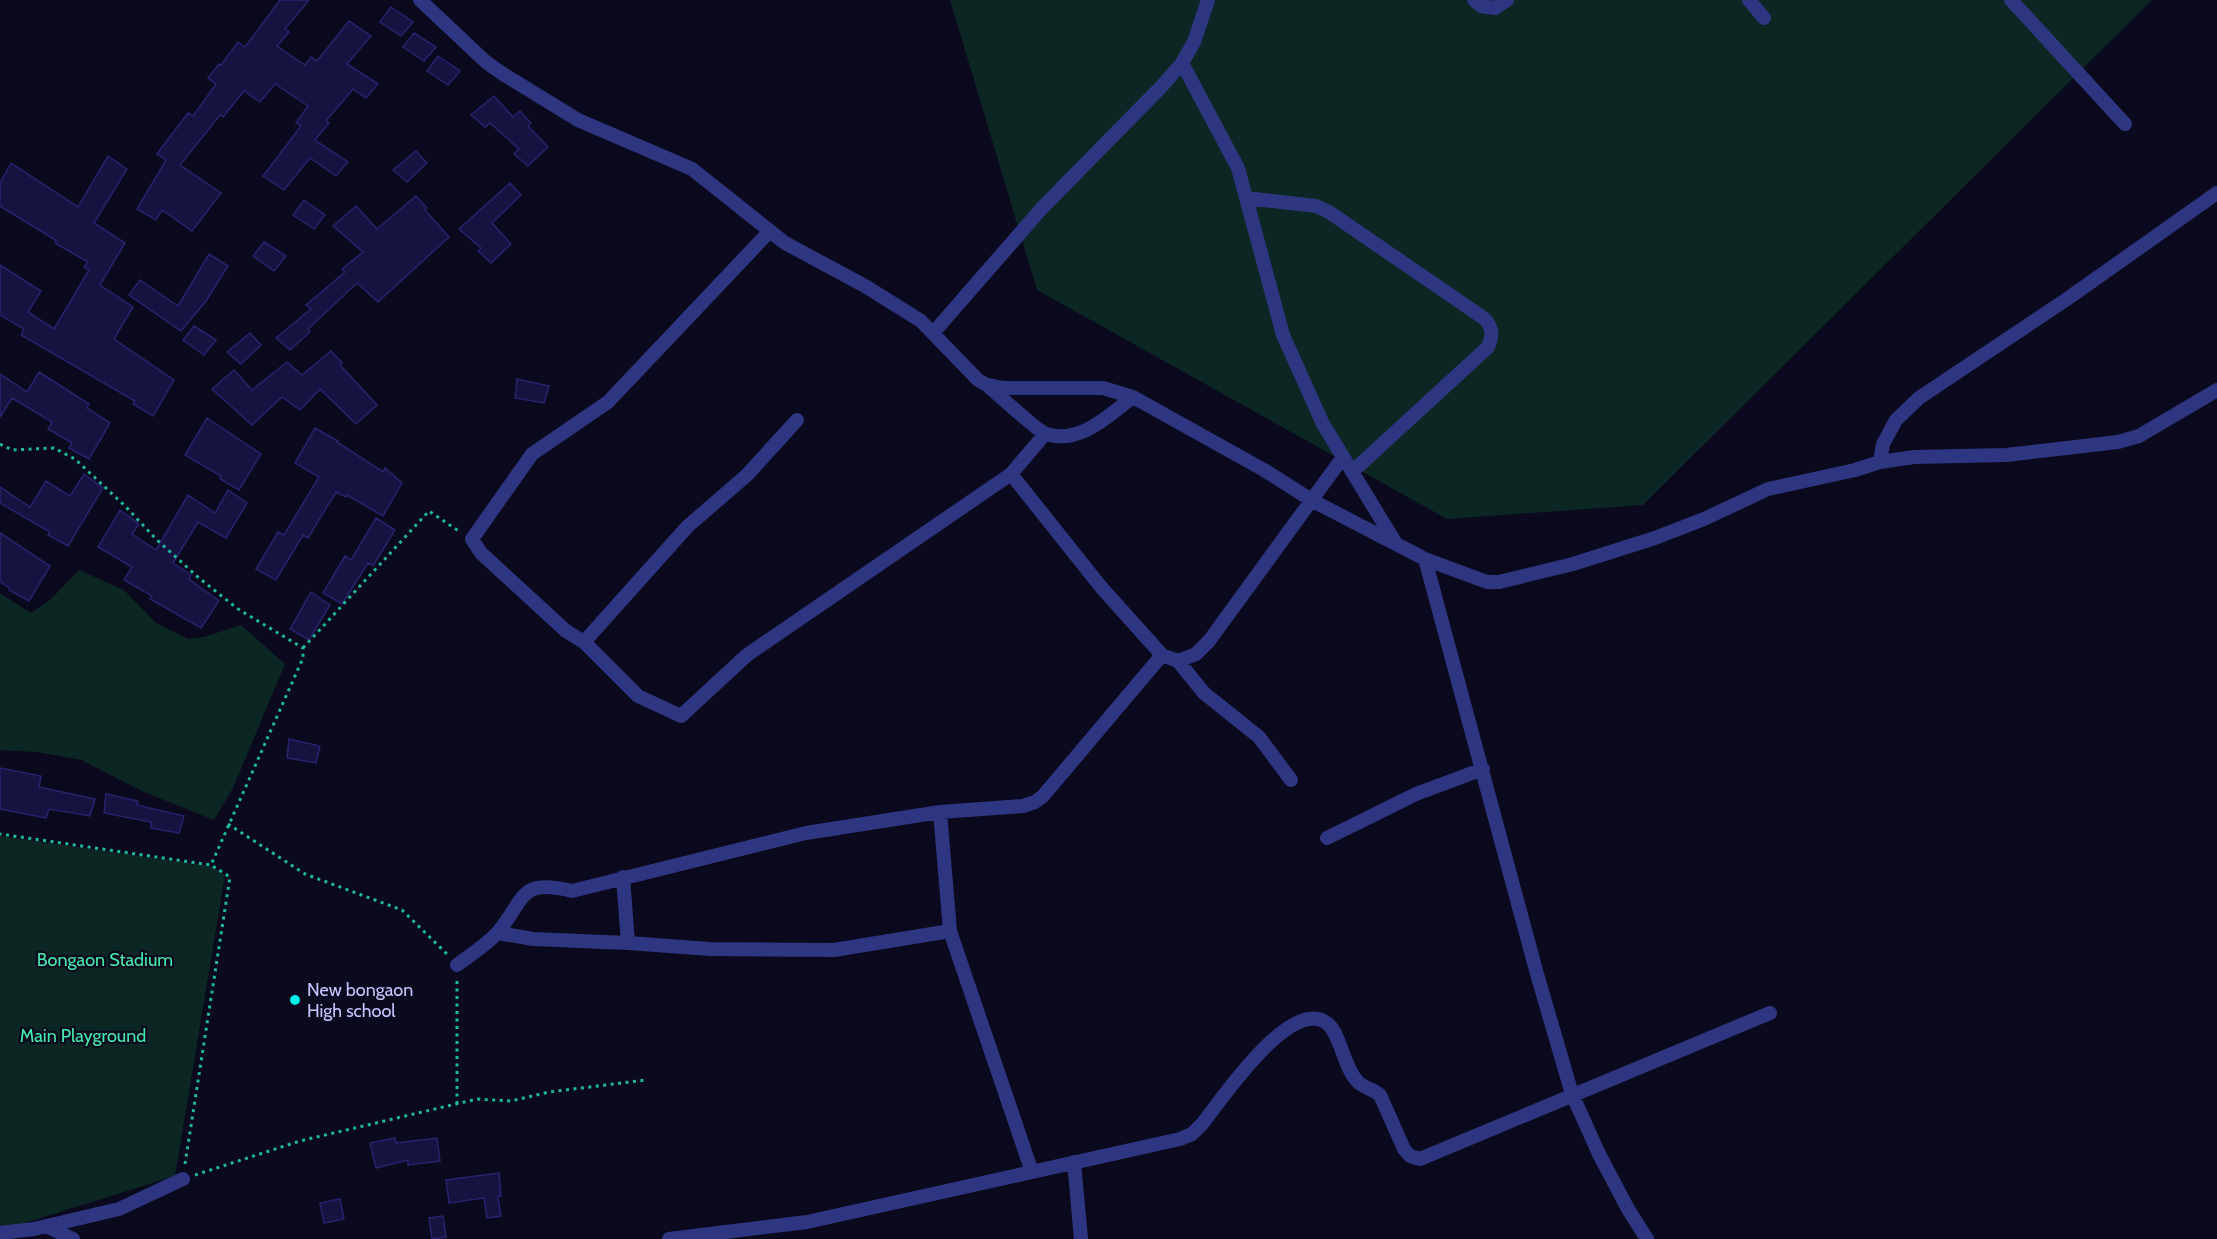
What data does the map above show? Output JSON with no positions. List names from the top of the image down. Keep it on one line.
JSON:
{"parks":["Bongaon Stadium","Main Playground"],"places":["New bongaon High school"]}
